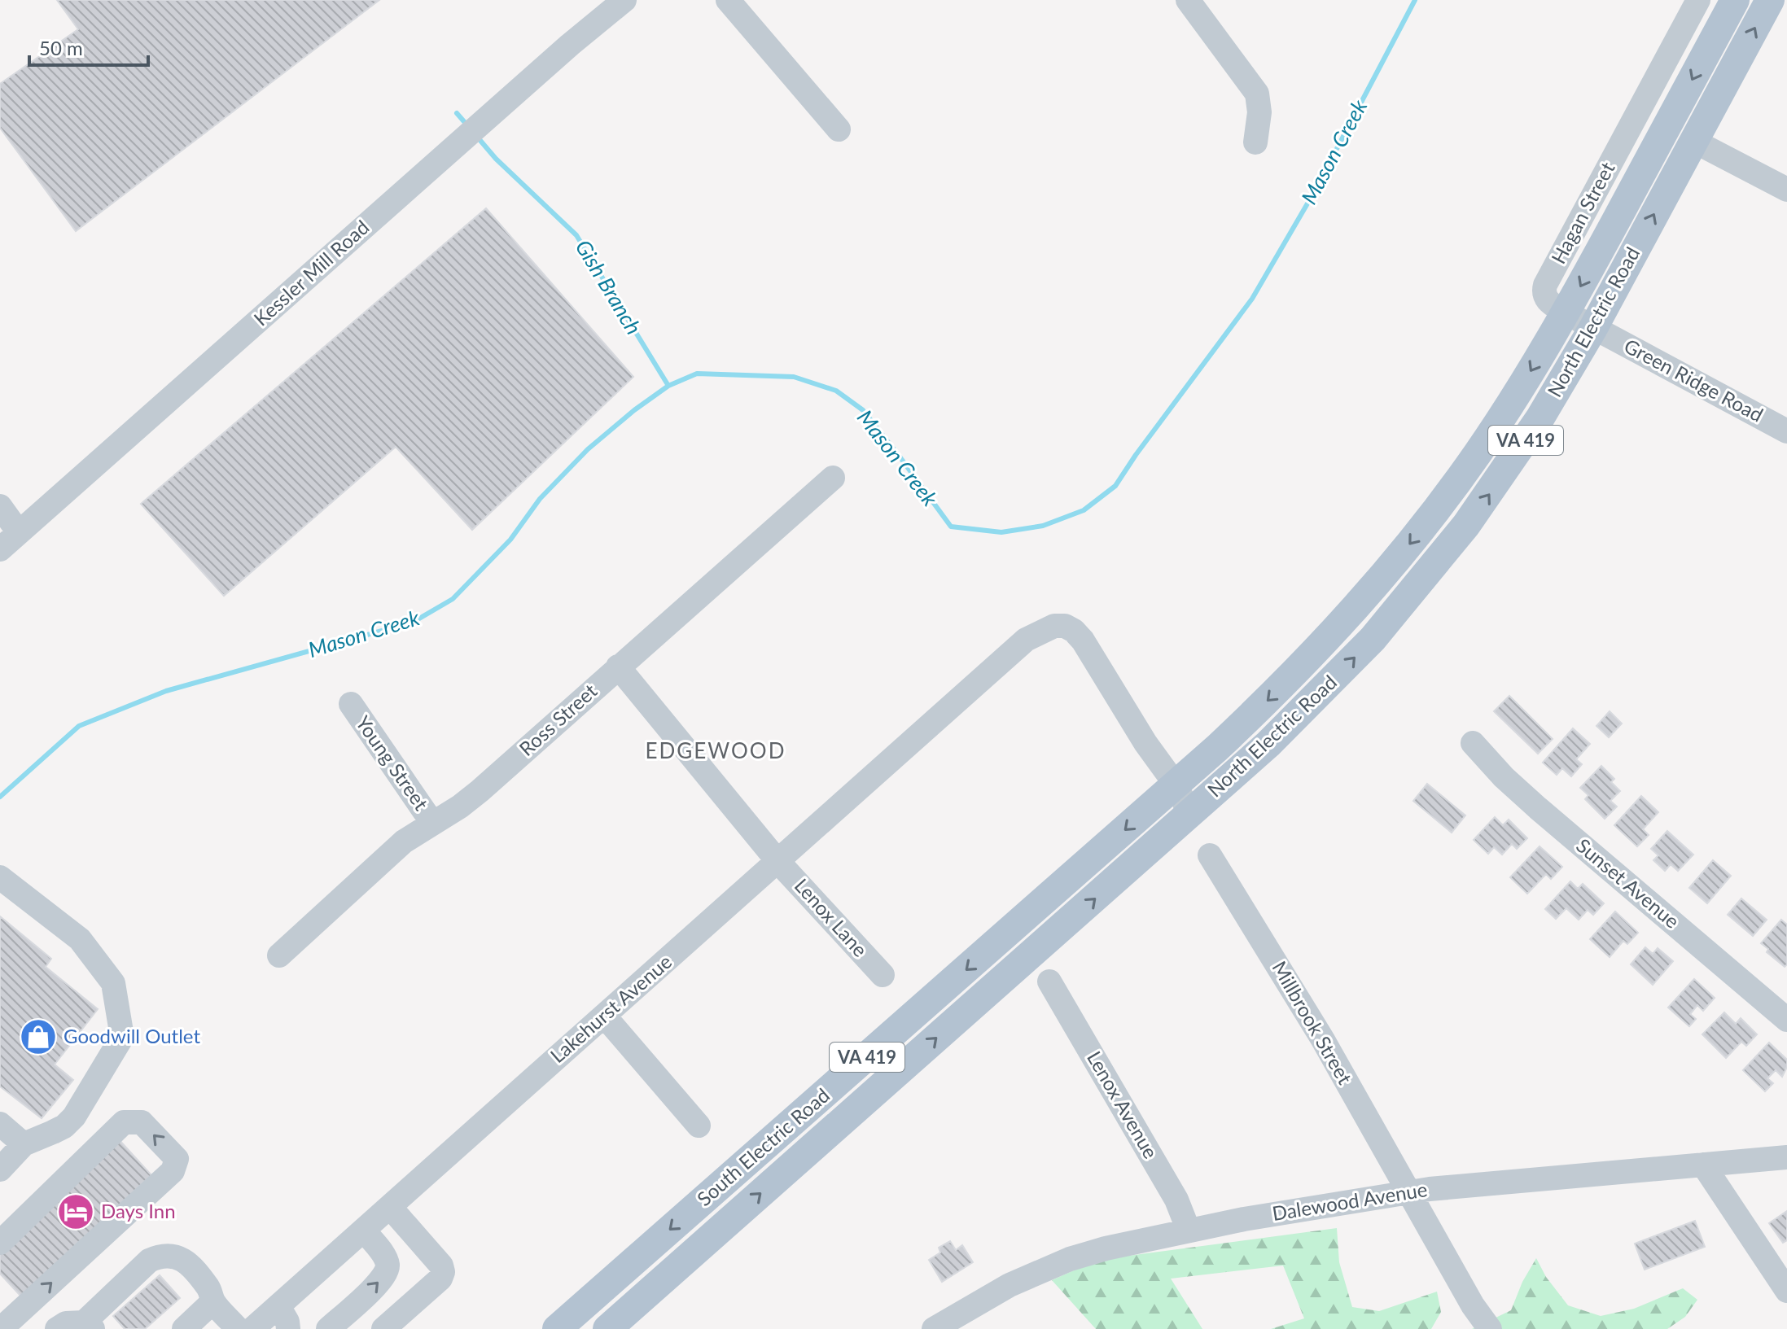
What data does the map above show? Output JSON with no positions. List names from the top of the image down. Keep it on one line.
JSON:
{"streets":{"main road":["North Electric Road","VA 419","South Electric Road"],"street":["Hagan Street","Kessler Mill Road","Green Ridge Road","Ross Street","Young Street","Sunset Avenue","Lenox Lane","Lakehurst Avenue","Millbrook Street","Lenox Avenue","Dalewood Avenue"]},"crossings":[["Hagan Street","North Electric Road"],["Hagan Street","Green Ridge Road"],["North Electric Road","Green Ridge Road"],["North Electric Road","Lakehurst Avenue"],["North Electric Road","South Electric Road"],["Ross Street","Young Street"],["Lenox Lane","Lakehurst Avenue"],["Lakehurst Avenue","South Electric Road"],["Millbrook Street","Dalewood Avenue"],["Lenox Avenue","Dalewood Avenue"]],"districts":["EDGEWOOD"],"water":["Mason Creek","Gish Branch"],"places":{"shop":["Goodwill Outlet"],"hotel":["Days Inn"]},"scale_bar":"50 m"}
